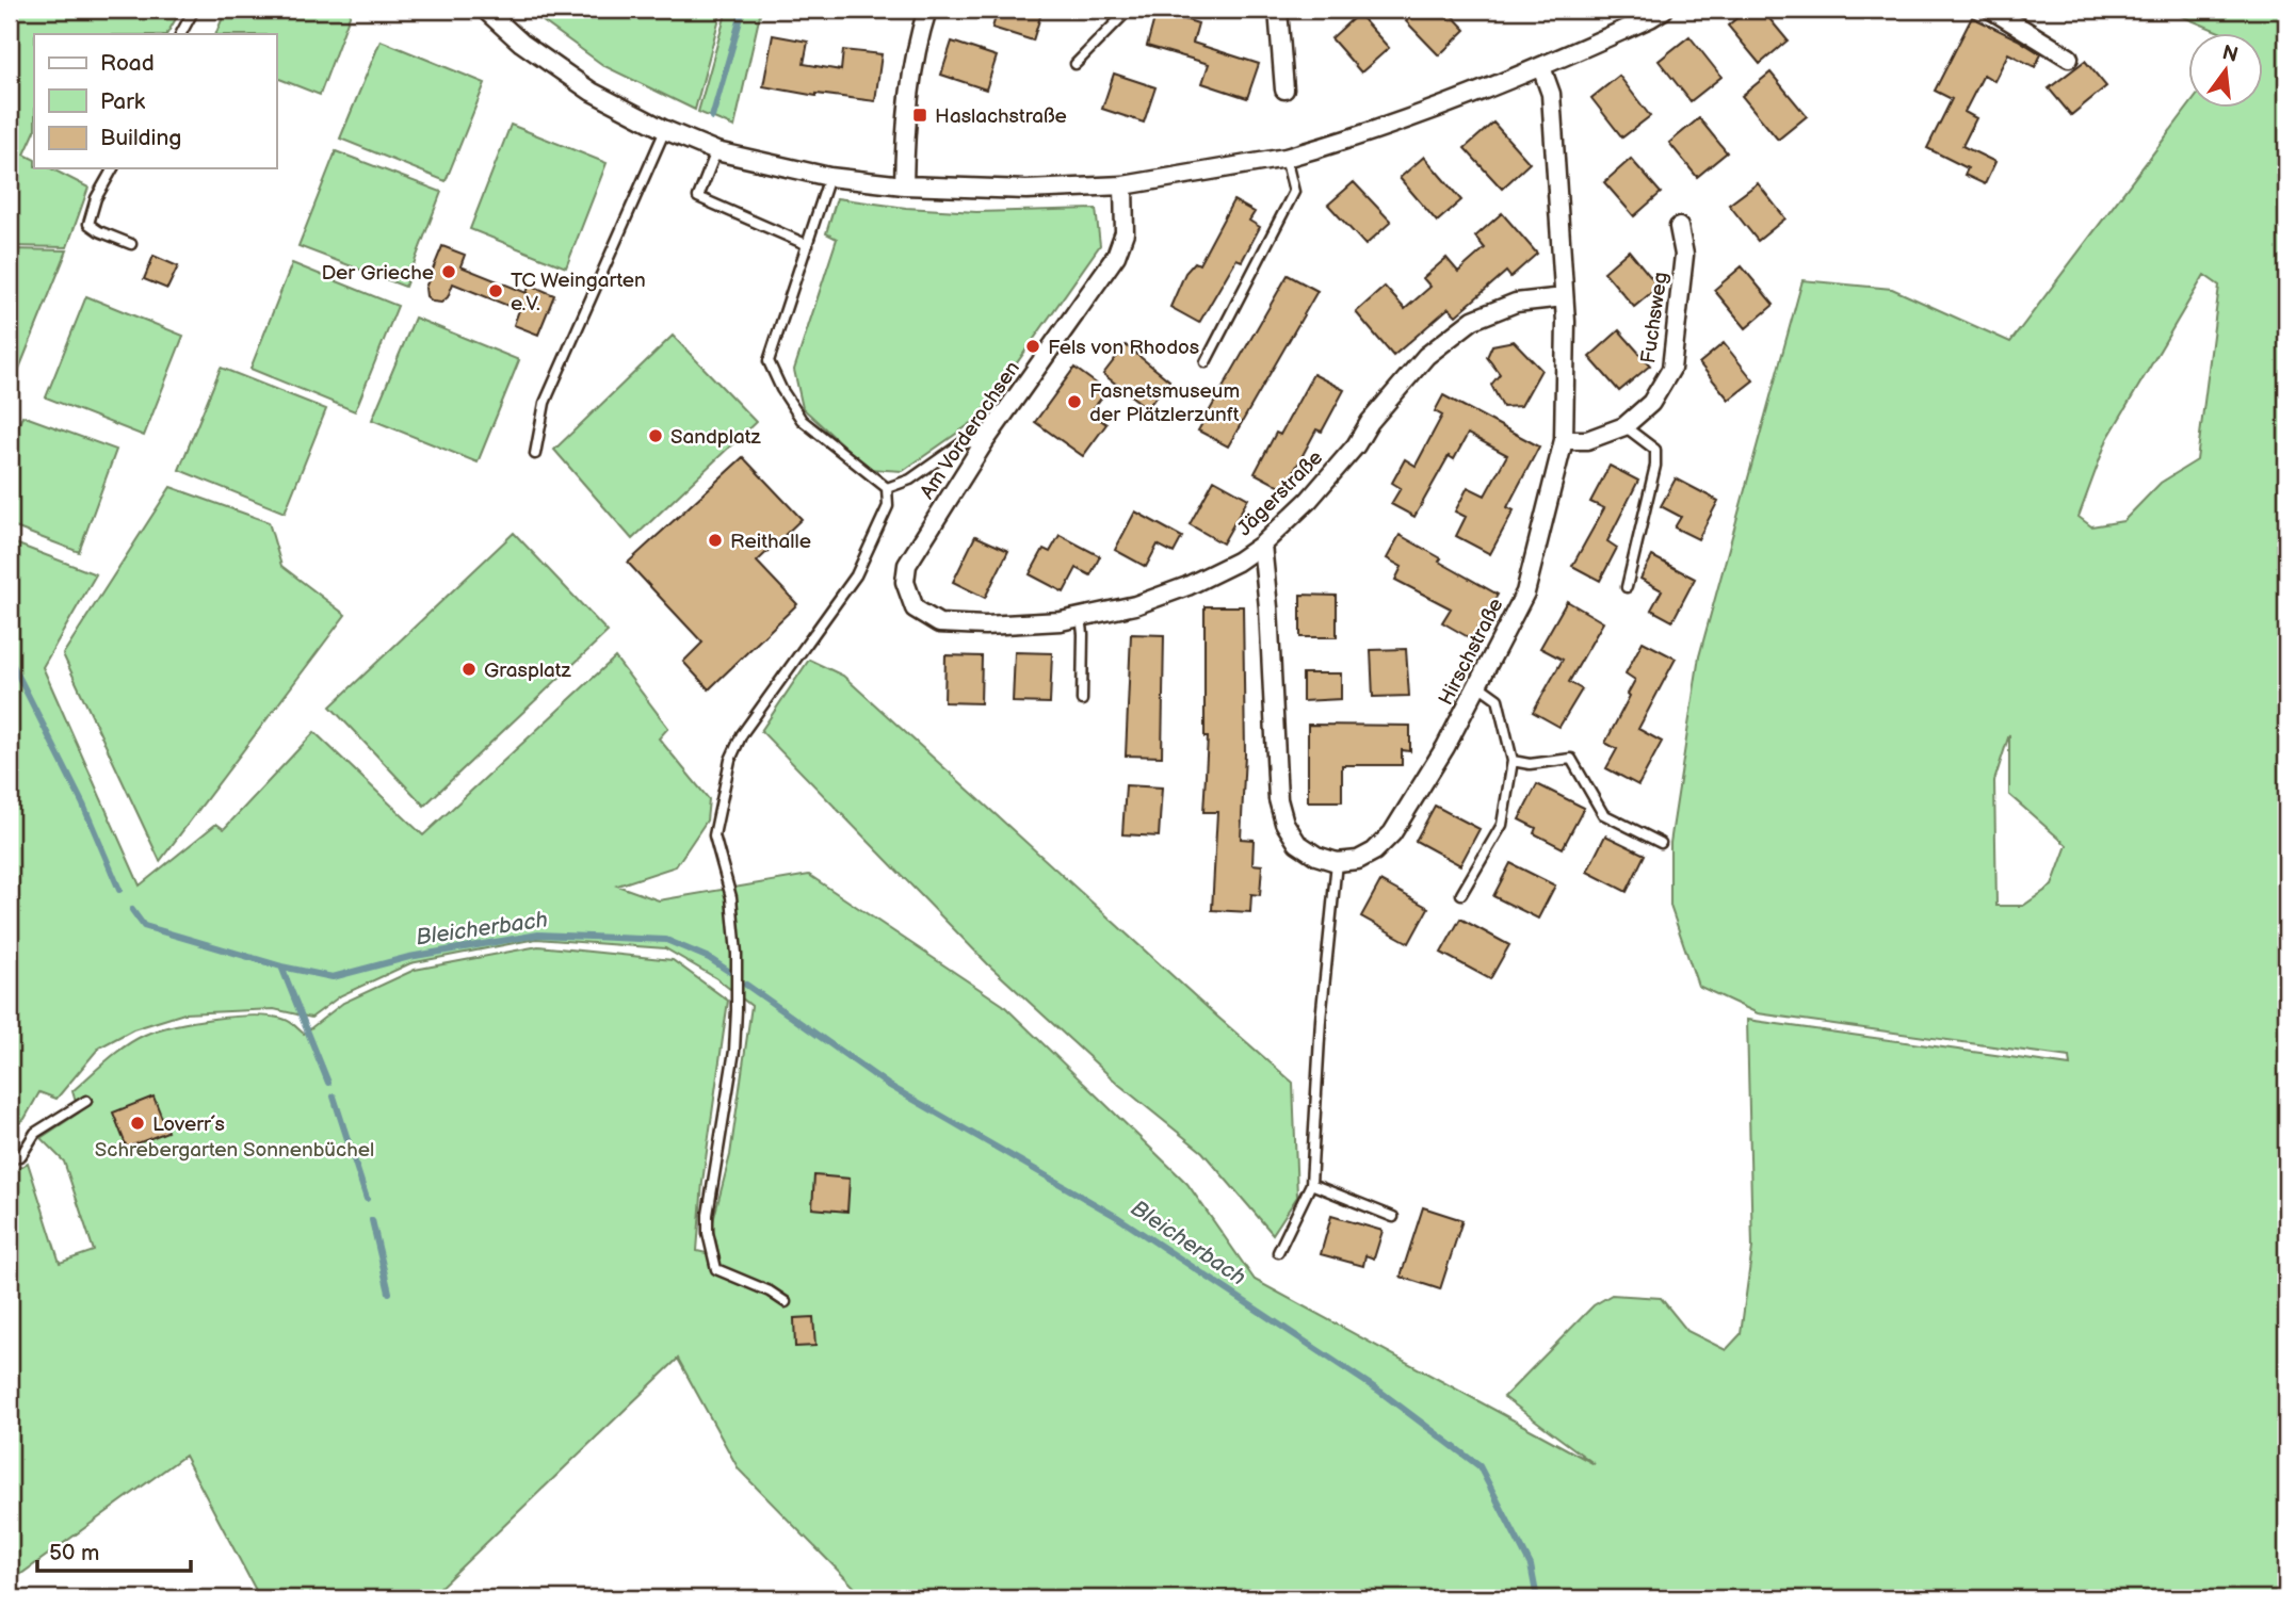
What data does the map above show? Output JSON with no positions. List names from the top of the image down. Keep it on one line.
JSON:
{"streets":{"street":["Fuchsweg","Am Vorderochsen","Jägerstraße","Hirschstraße"]},"crossings":[["Fuchsweg","Hirschstraße"],["Am Vorderochsen","Jägerstraße"],["Jägerstraße","Hirschstraße"]],"water":["Bleicherbach"],"parks":["Schrebergarten Sonnenbüchel"],"places":{"transit":["Haslachstraße"],"other":["Der Grieche","TC Weingarten e.V.","Fels von Rhodos","Fasnetsmuseum der Plätzlerzunft","Sandplatz","Reithalle","Grasplatz","Loverr´s"]},"legend":["Road","Park","Building"],"scale_bar":"50 m","north":"top"}
